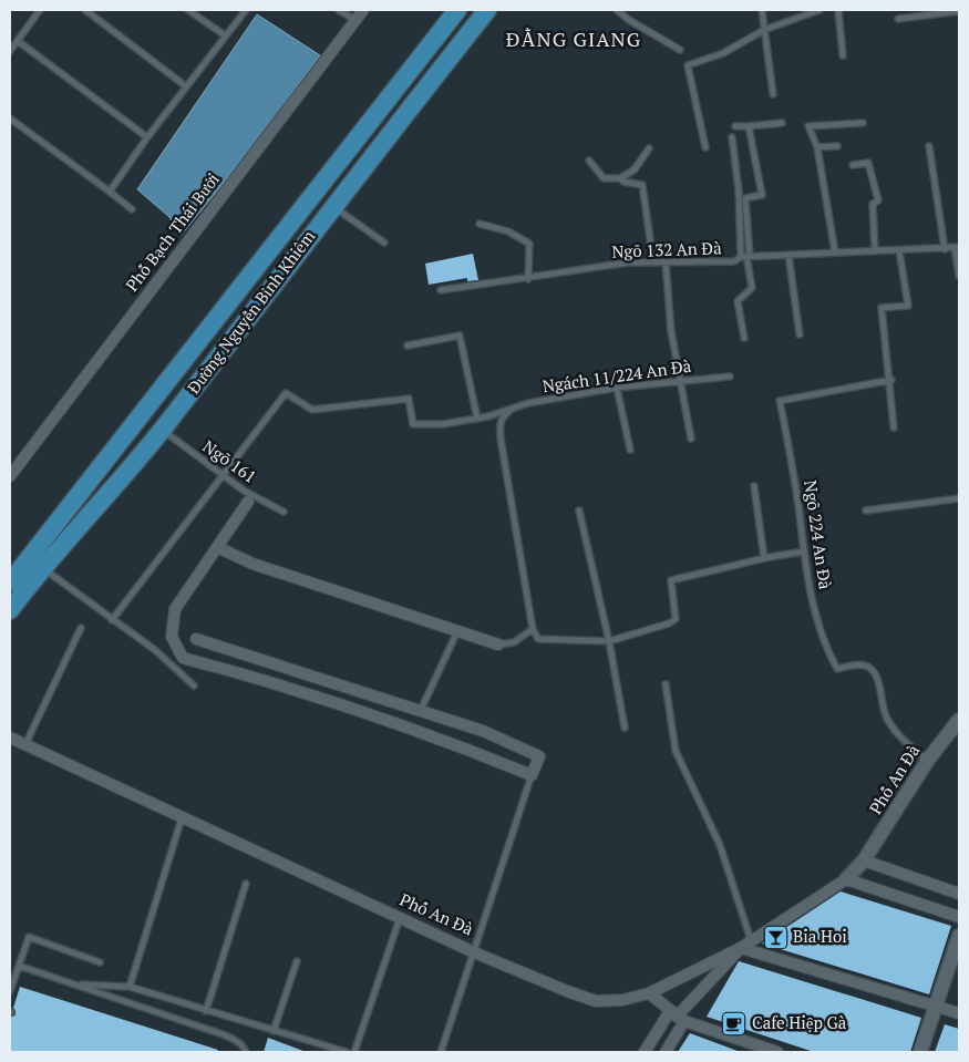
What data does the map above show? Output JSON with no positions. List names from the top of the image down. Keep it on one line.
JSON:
{"streets":{"highway":["Đường Nguyễn Bỉnh Khiêm"],"street":["Phố Bạch Thái Bưởi","Phố An Đà"],"lane":["Ngõ 132 An Đà","Ngách 11/224 An Đà","Ngõ 161","Ngõ 224 An Đà"]},"crossings":[["Đường Nguyễn Bỉnh Khiêm","Ngõ 161"],["Ngách 11/224 An Đà","Ngõ 161"],["Ngõ 224 An Đà","Phố An Đà"]],"districts":["ĐẰNG GIANG"],"places":{"bar":["Bia Hoi"],"cafe":["Cafe Hiệp Gà"]}}
